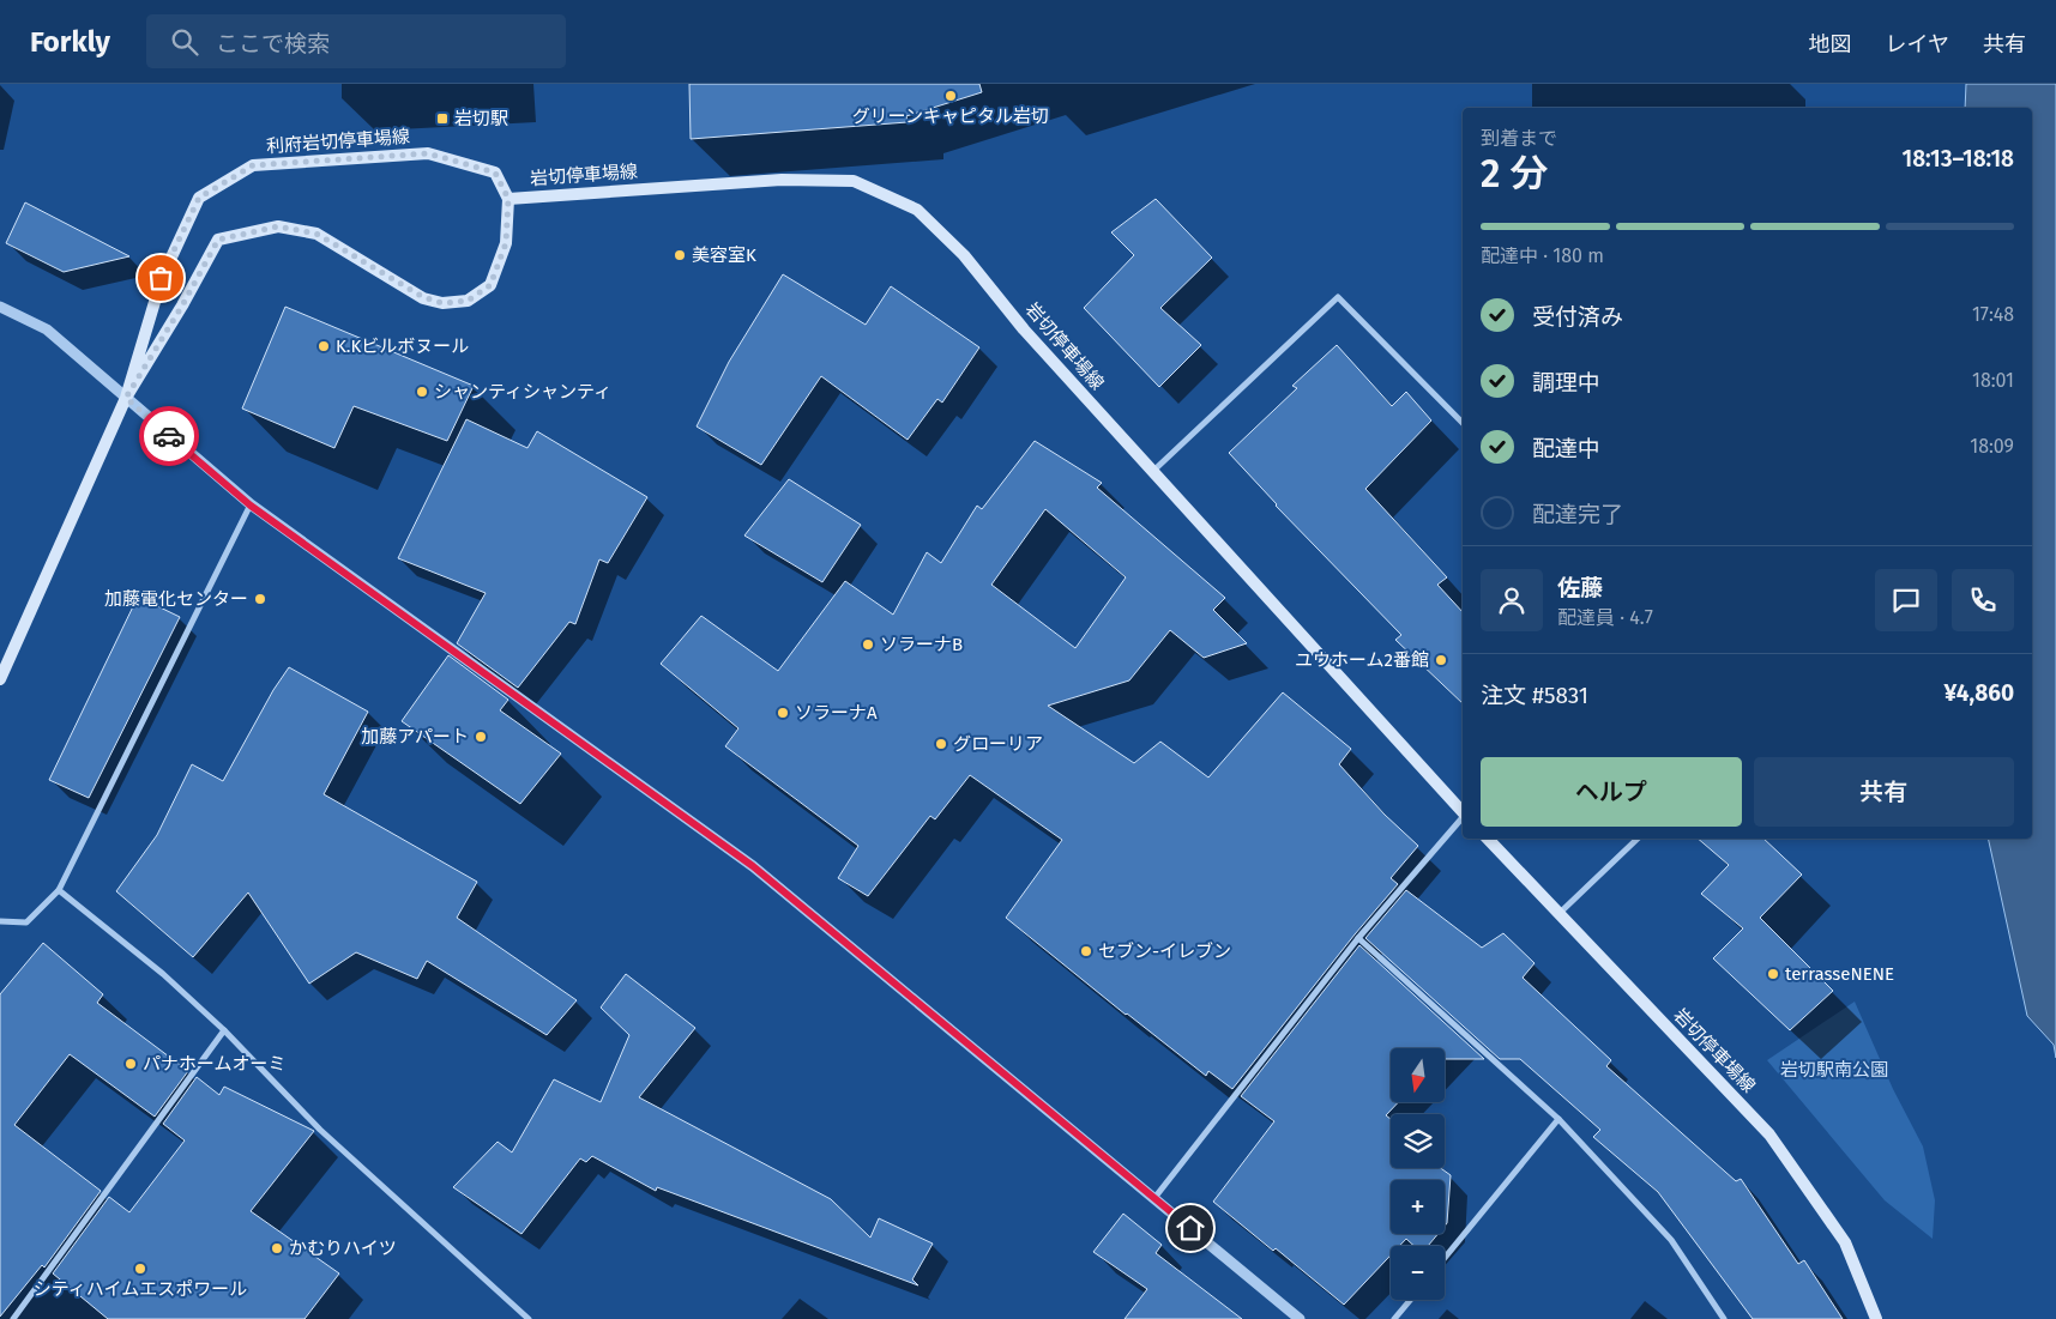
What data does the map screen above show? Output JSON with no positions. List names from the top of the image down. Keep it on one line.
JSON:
{"streets":{"main road":["利府岩切停車場線","岩切停車場線"]},"crossings":[["利府岩切停車場線","岩切停車場線"]],"parks":["岩切駅南公園"],"places":{"other":["グリーンキャピタル岩切","美容室K","K.Kビルボヌール","シャンティシャンティ","加藤電化センター","ソラーナB","ユウホーム2番館","ソラーナA","加藤アパート","グローリア","セブン-イレブン","terrasseNENE","パナホームオーミ","かむりハイツ","シティハイムエスポワール"],"transit":["岩切駅"]},"north":"bottom","page":{"header":"Forkly","search":"ここで検索","nav":["地図","レイヤ","共有"],"heading":["2 分","到着まで","18:13–18:18"],"panel":["佐藤","配達員 · 4.7","注文 #5831","¥4,860"],"bar":"配達中 · 180 m","list":[["受付済み","17:48"],["調理中","18:01"],["配達中","18:09"],"配達完了"],"buttons":["ヘルプ","共有"],"map_buttons":["+","−"]}}
